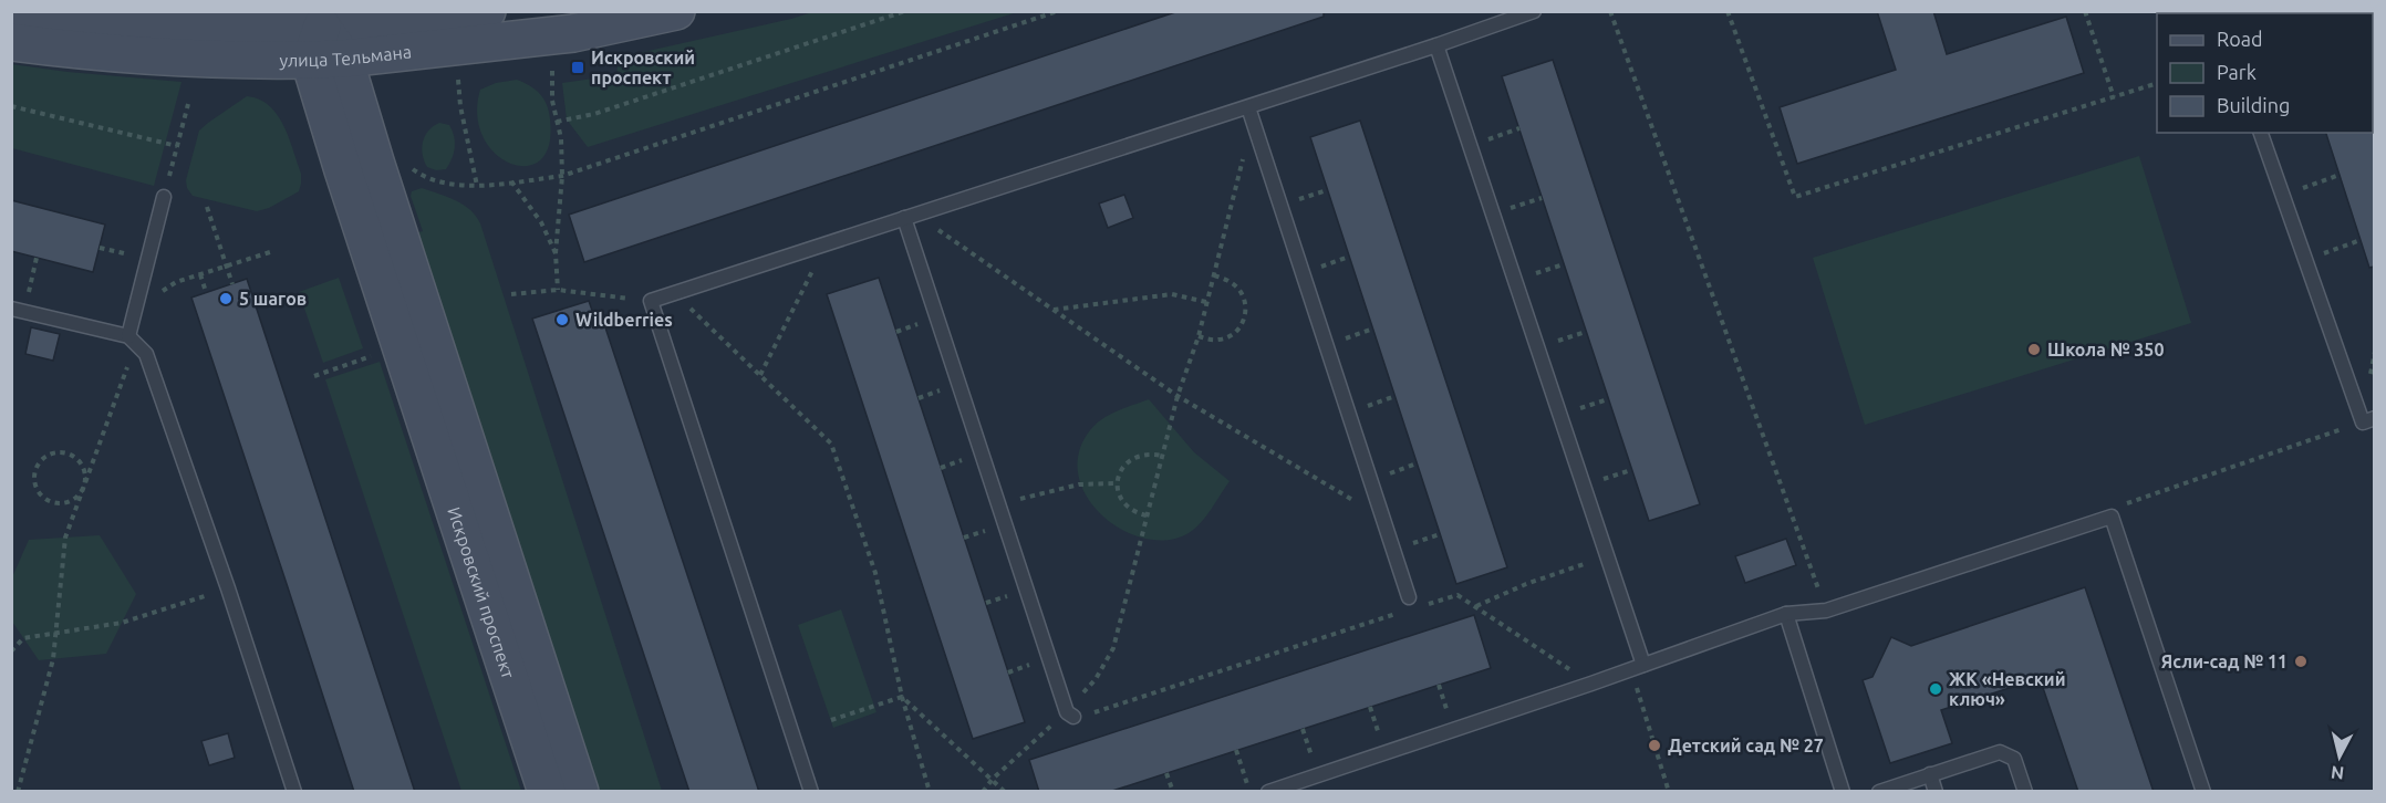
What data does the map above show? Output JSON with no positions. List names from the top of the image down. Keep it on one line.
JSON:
{"streets":{"street":["улица Тельмана","Искровский проспект"]},"crossings":[["улица Тельмана","Искровский проспект"]],"places":{"transit":["Искровский проспект"],"other":["5 шагов","Wildberries","Школа № 350","Ясли-сад № 11","ЖК «Невский ключ»","Детский сад № 27"]},"legend":["Road","Park","Building"],"north":"bottom"}
